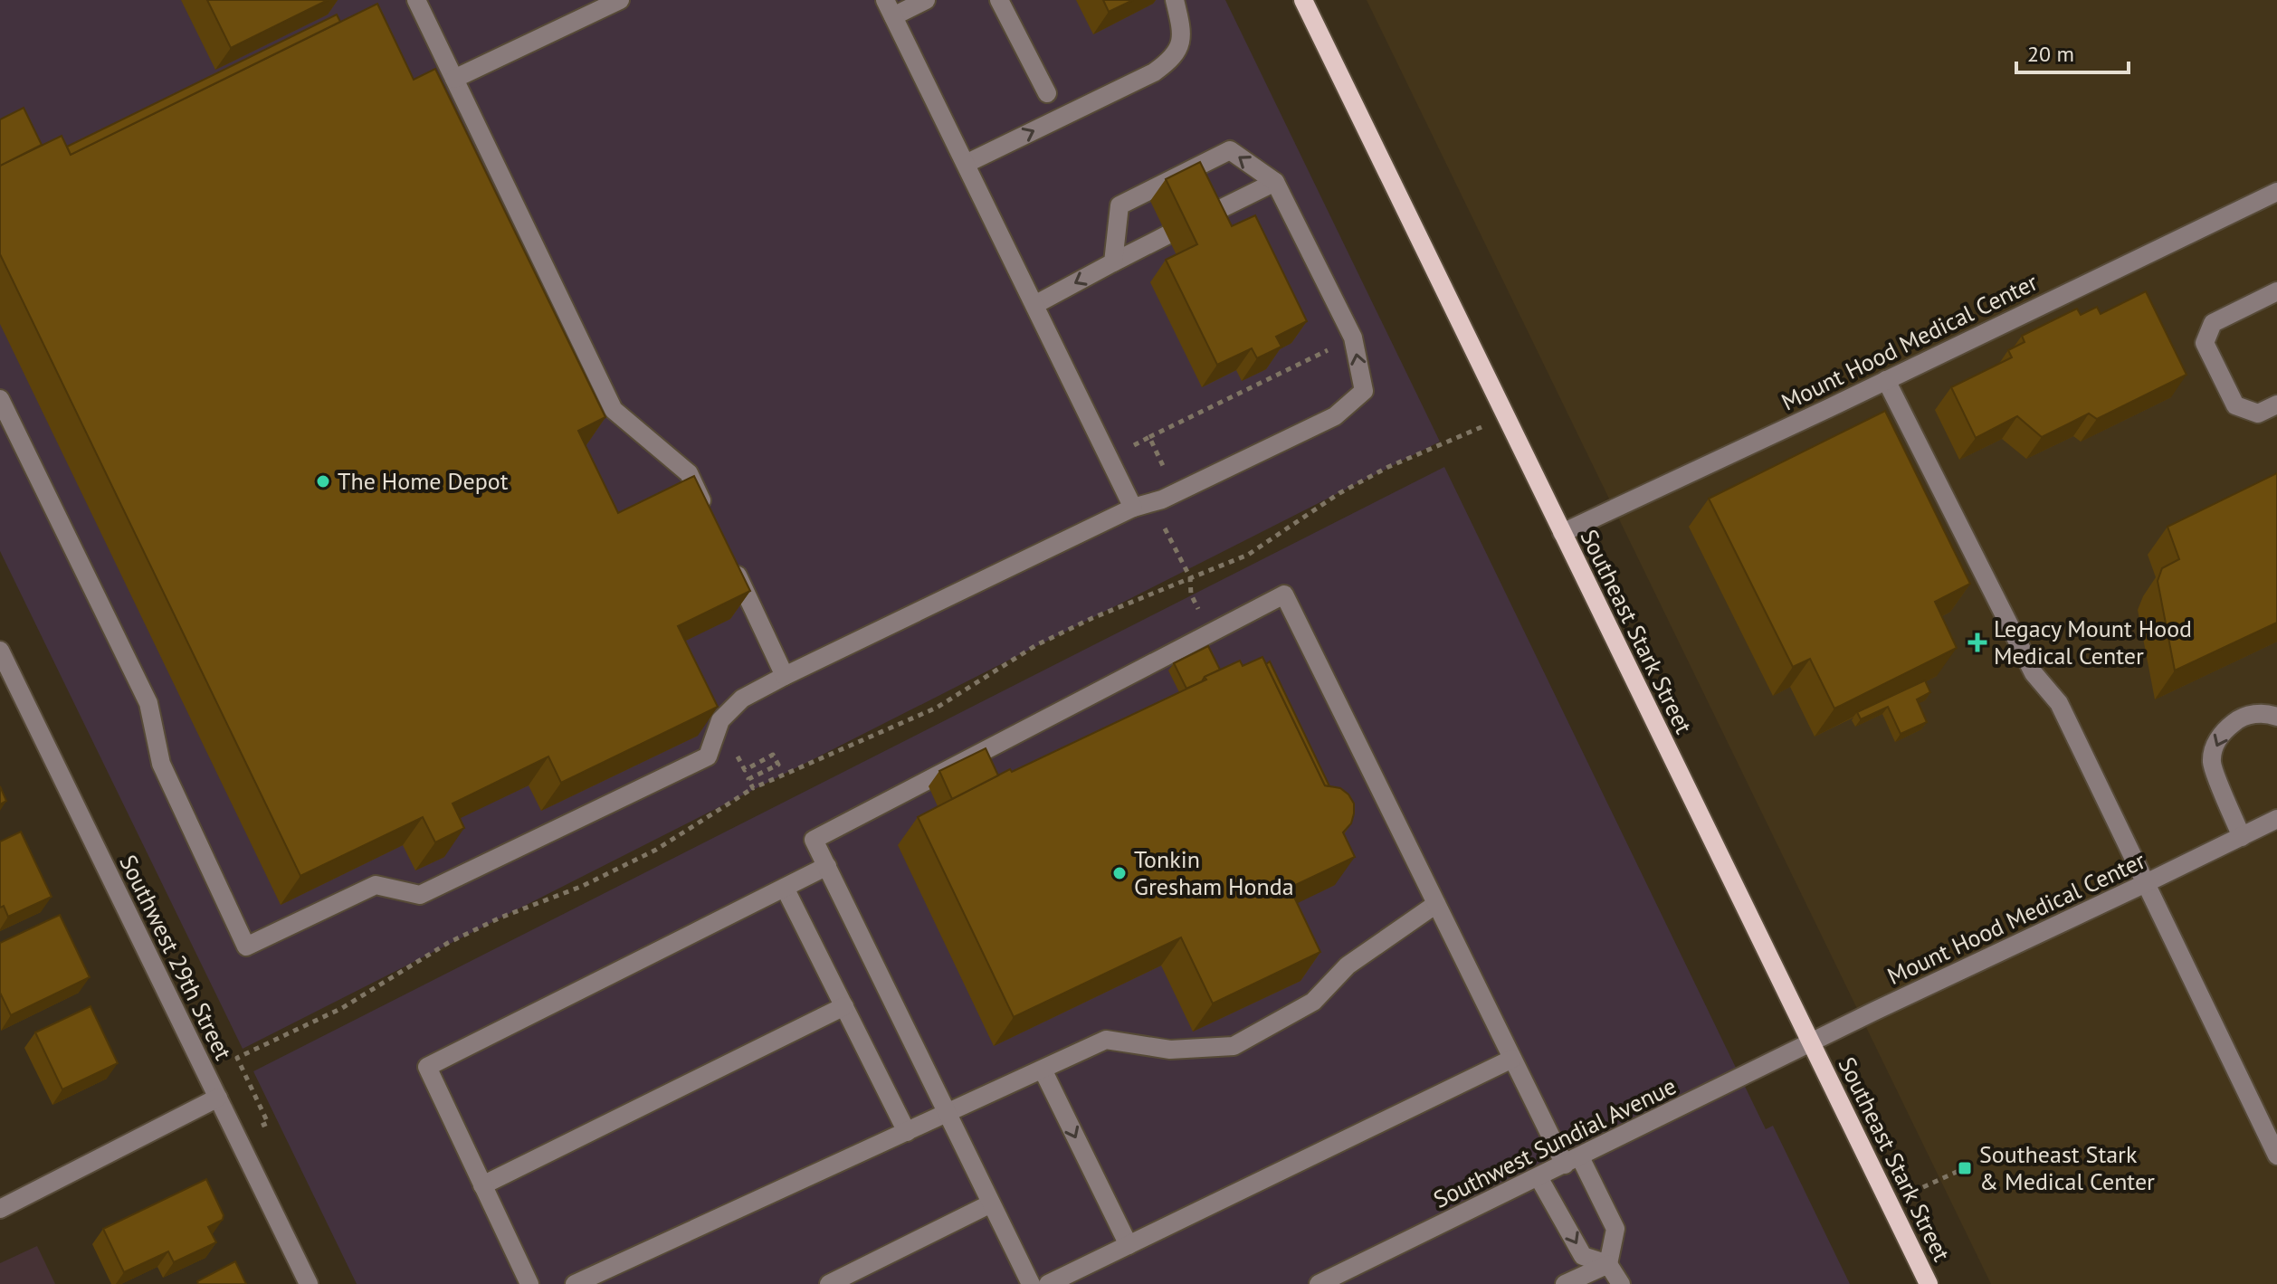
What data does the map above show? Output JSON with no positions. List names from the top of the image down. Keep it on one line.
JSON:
{"streets":{"main road":["Southeast Stark Street"],"street":["Mount Hood Medical Center","Southwest 29th Street","Southwest Sundial Avenue"]},"crossings":[["Mount Hood Medical Center","Southeast Stark Street"],["Mount Hood Medical Center","Southwest Sundial Avenue"],["Southeast Stark Street","Southwest Sundial Avenue"]],"places":{"other":["The Home Depot","Tonkin Gresham Honda"],"health":["Legacy Mount Hood Medical Center"],"transit":["Southeast Stark & Medical Center"]},"scale_bar":"20 m"}
